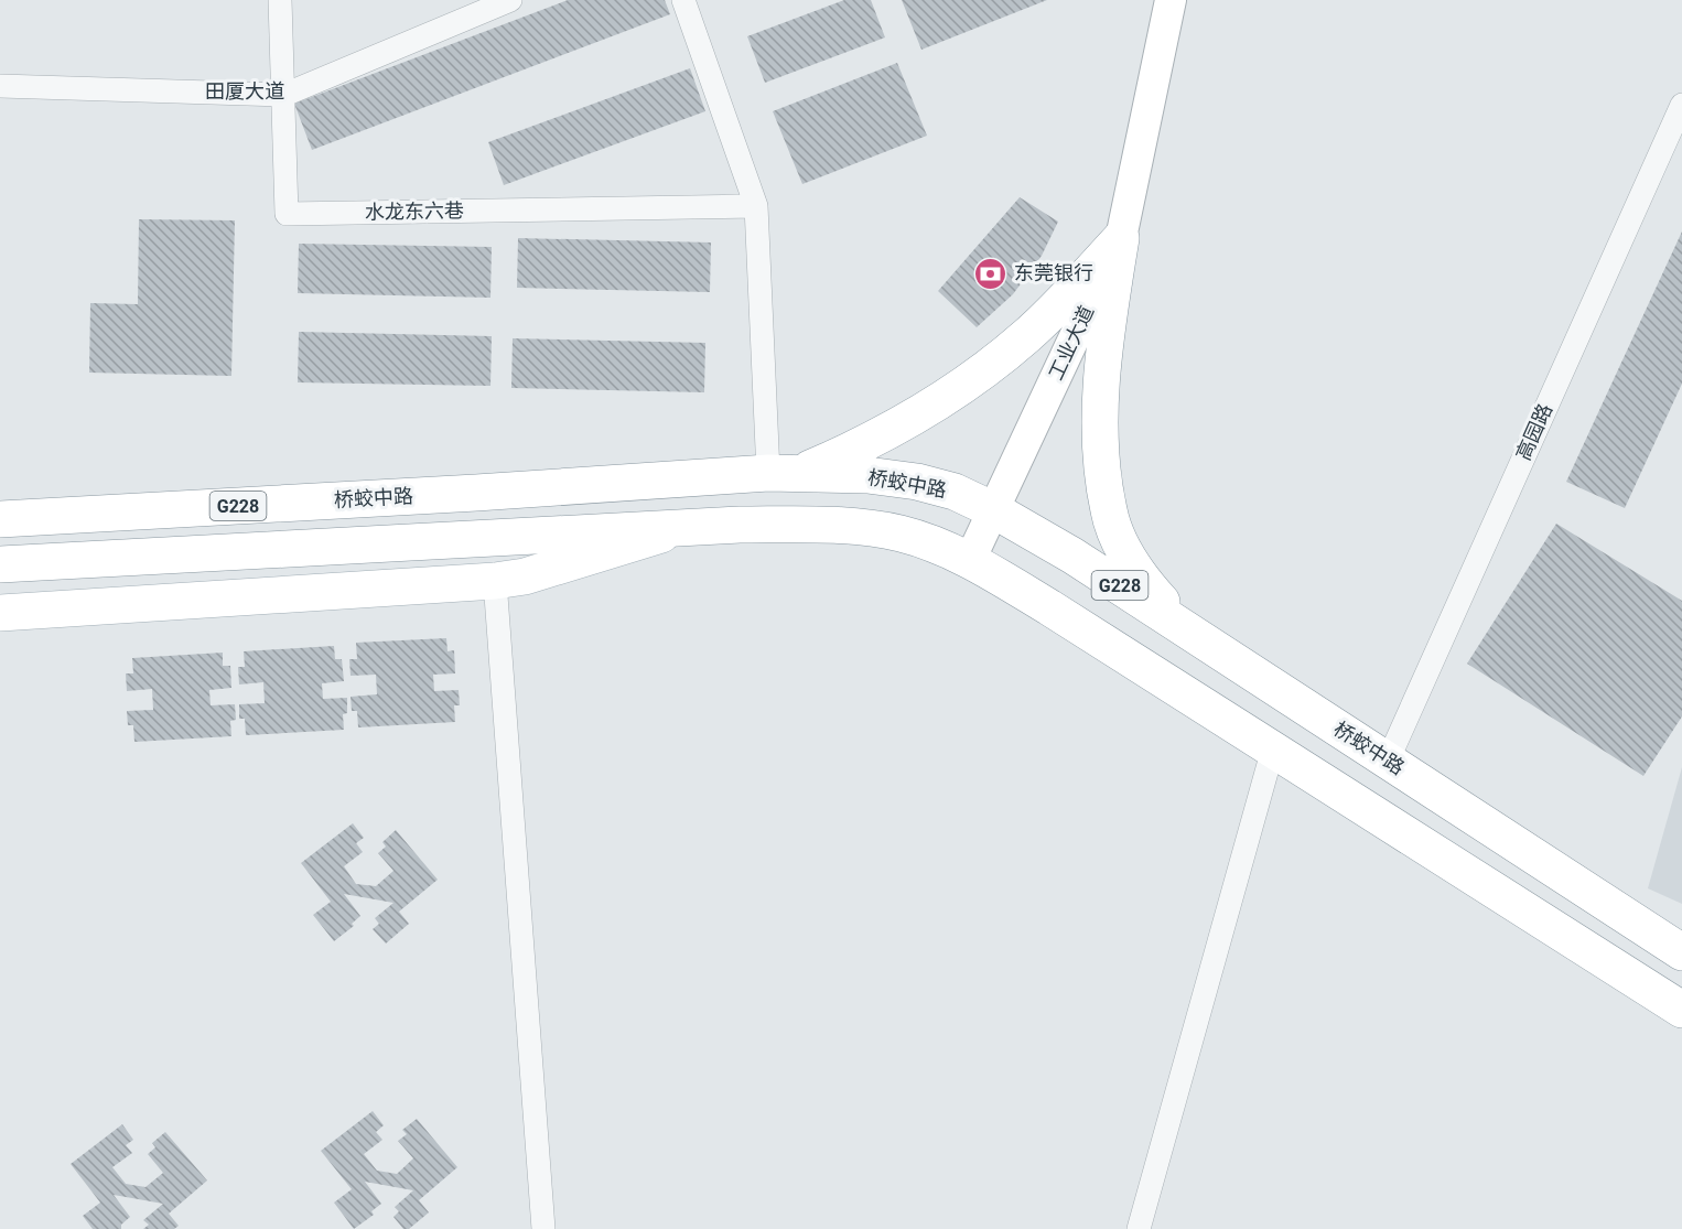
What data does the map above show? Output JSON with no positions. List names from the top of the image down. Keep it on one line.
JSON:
{"streets":{"main road":["桥蛟中路","G228"],"street":["田厦大道","水龙东六巷","工业大道","高园路"]},"crossings":[["田厦大道","水龙东六巷"],["工业大道","桥蛟中路"],["工业大道","G228"],["高园路","桥蛟中路"]],"places":{"bank":["东莞银行"]}}
